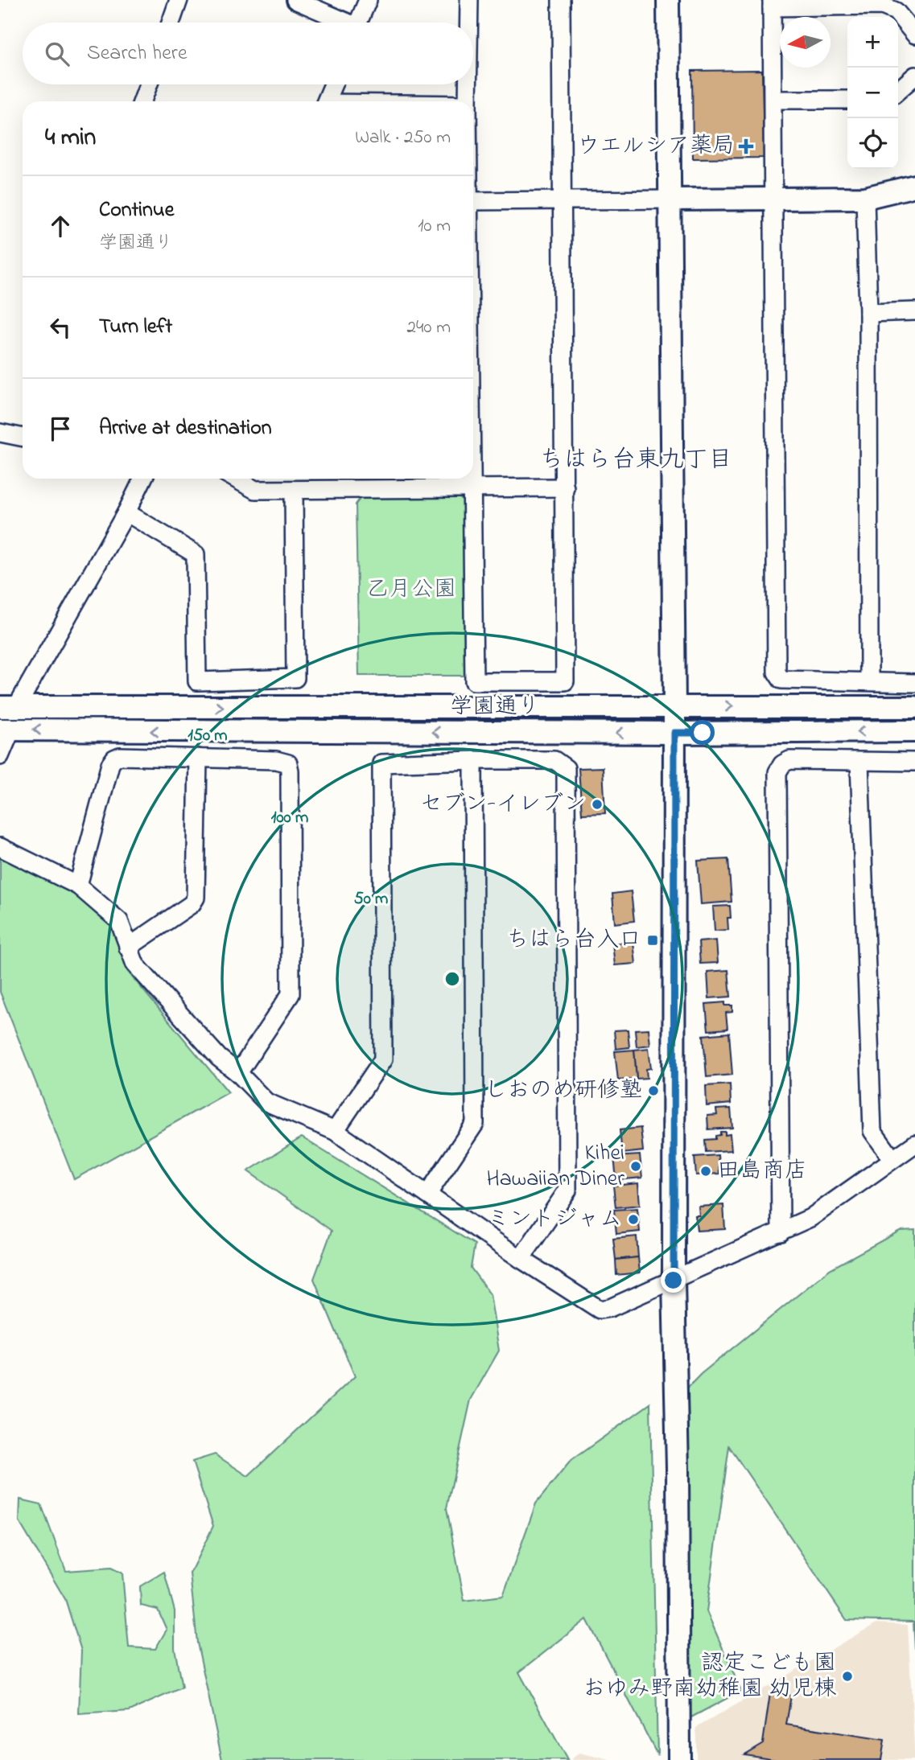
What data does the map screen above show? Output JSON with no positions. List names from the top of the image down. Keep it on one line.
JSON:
{"streets":{"street":["学園通り"]},"districts":["ちはら台東九丁目"],"parks":["乙月公園"],"places":{"health":["ウエルシア薬局"],"other":["セブン-イレブン","しおのめ研修塾","Kihei Hawaiian Diner","田島商店","ミントジャム","認定こども園 おゆみ野南幼稚園 幼児棟"],"transit":["ちはら台入口"]},"north":"left","page":{"map_buttons":["+","−"],"search":"Search here","heading":["4 min","Walk · 250 m"],"list":[["Continue","学園通り","10 m"],["Turn left","240 m"],"Arrive at destination"]},"rings":["150 m","100 m","50 m"]}
